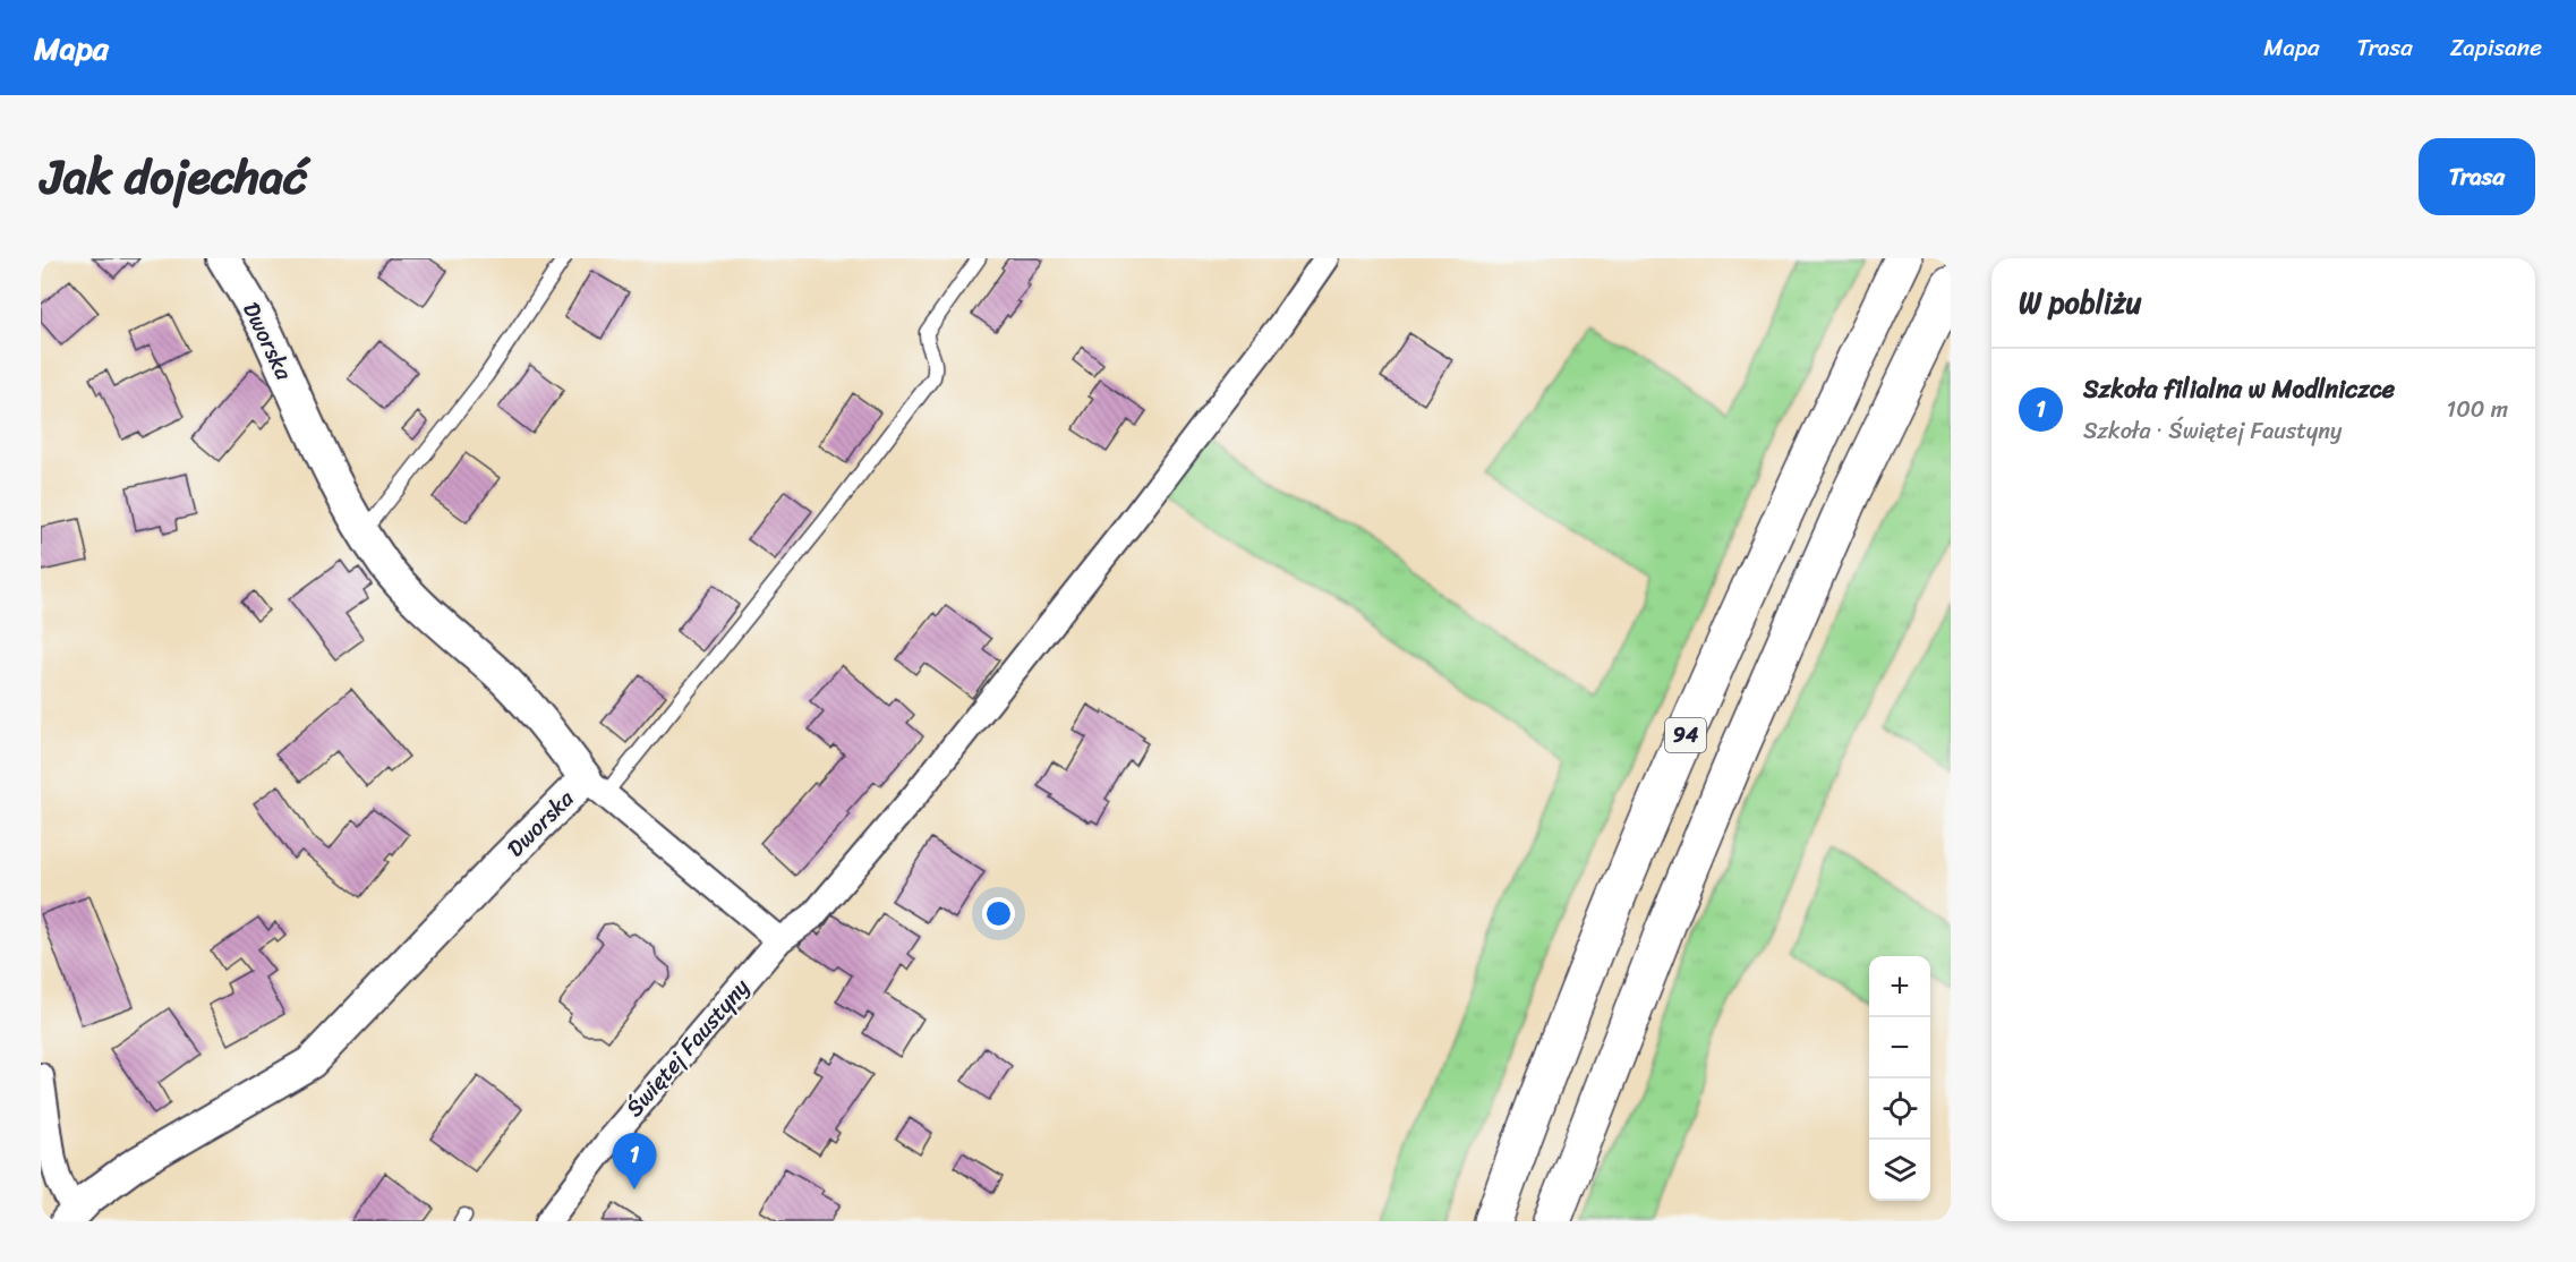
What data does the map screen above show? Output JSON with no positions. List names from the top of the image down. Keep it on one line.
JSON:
{"streets":{"highway":["94"],"street":["Dworska","Świętej Faustyny"]},"page":{"header":"Mapa","nav":["Mapa","Trasa","Zapisane"],"title":"Jak dojechać","buttons":"Trasa","heading":"W pobliżu","list":[{"mark":"1","name":"Szkoła filialna w Modlniczce","note":"Szkoła · Świętej Faustyny","value":"100 m"}],"map_buttons":["+","−"],"pins":"1"}}
